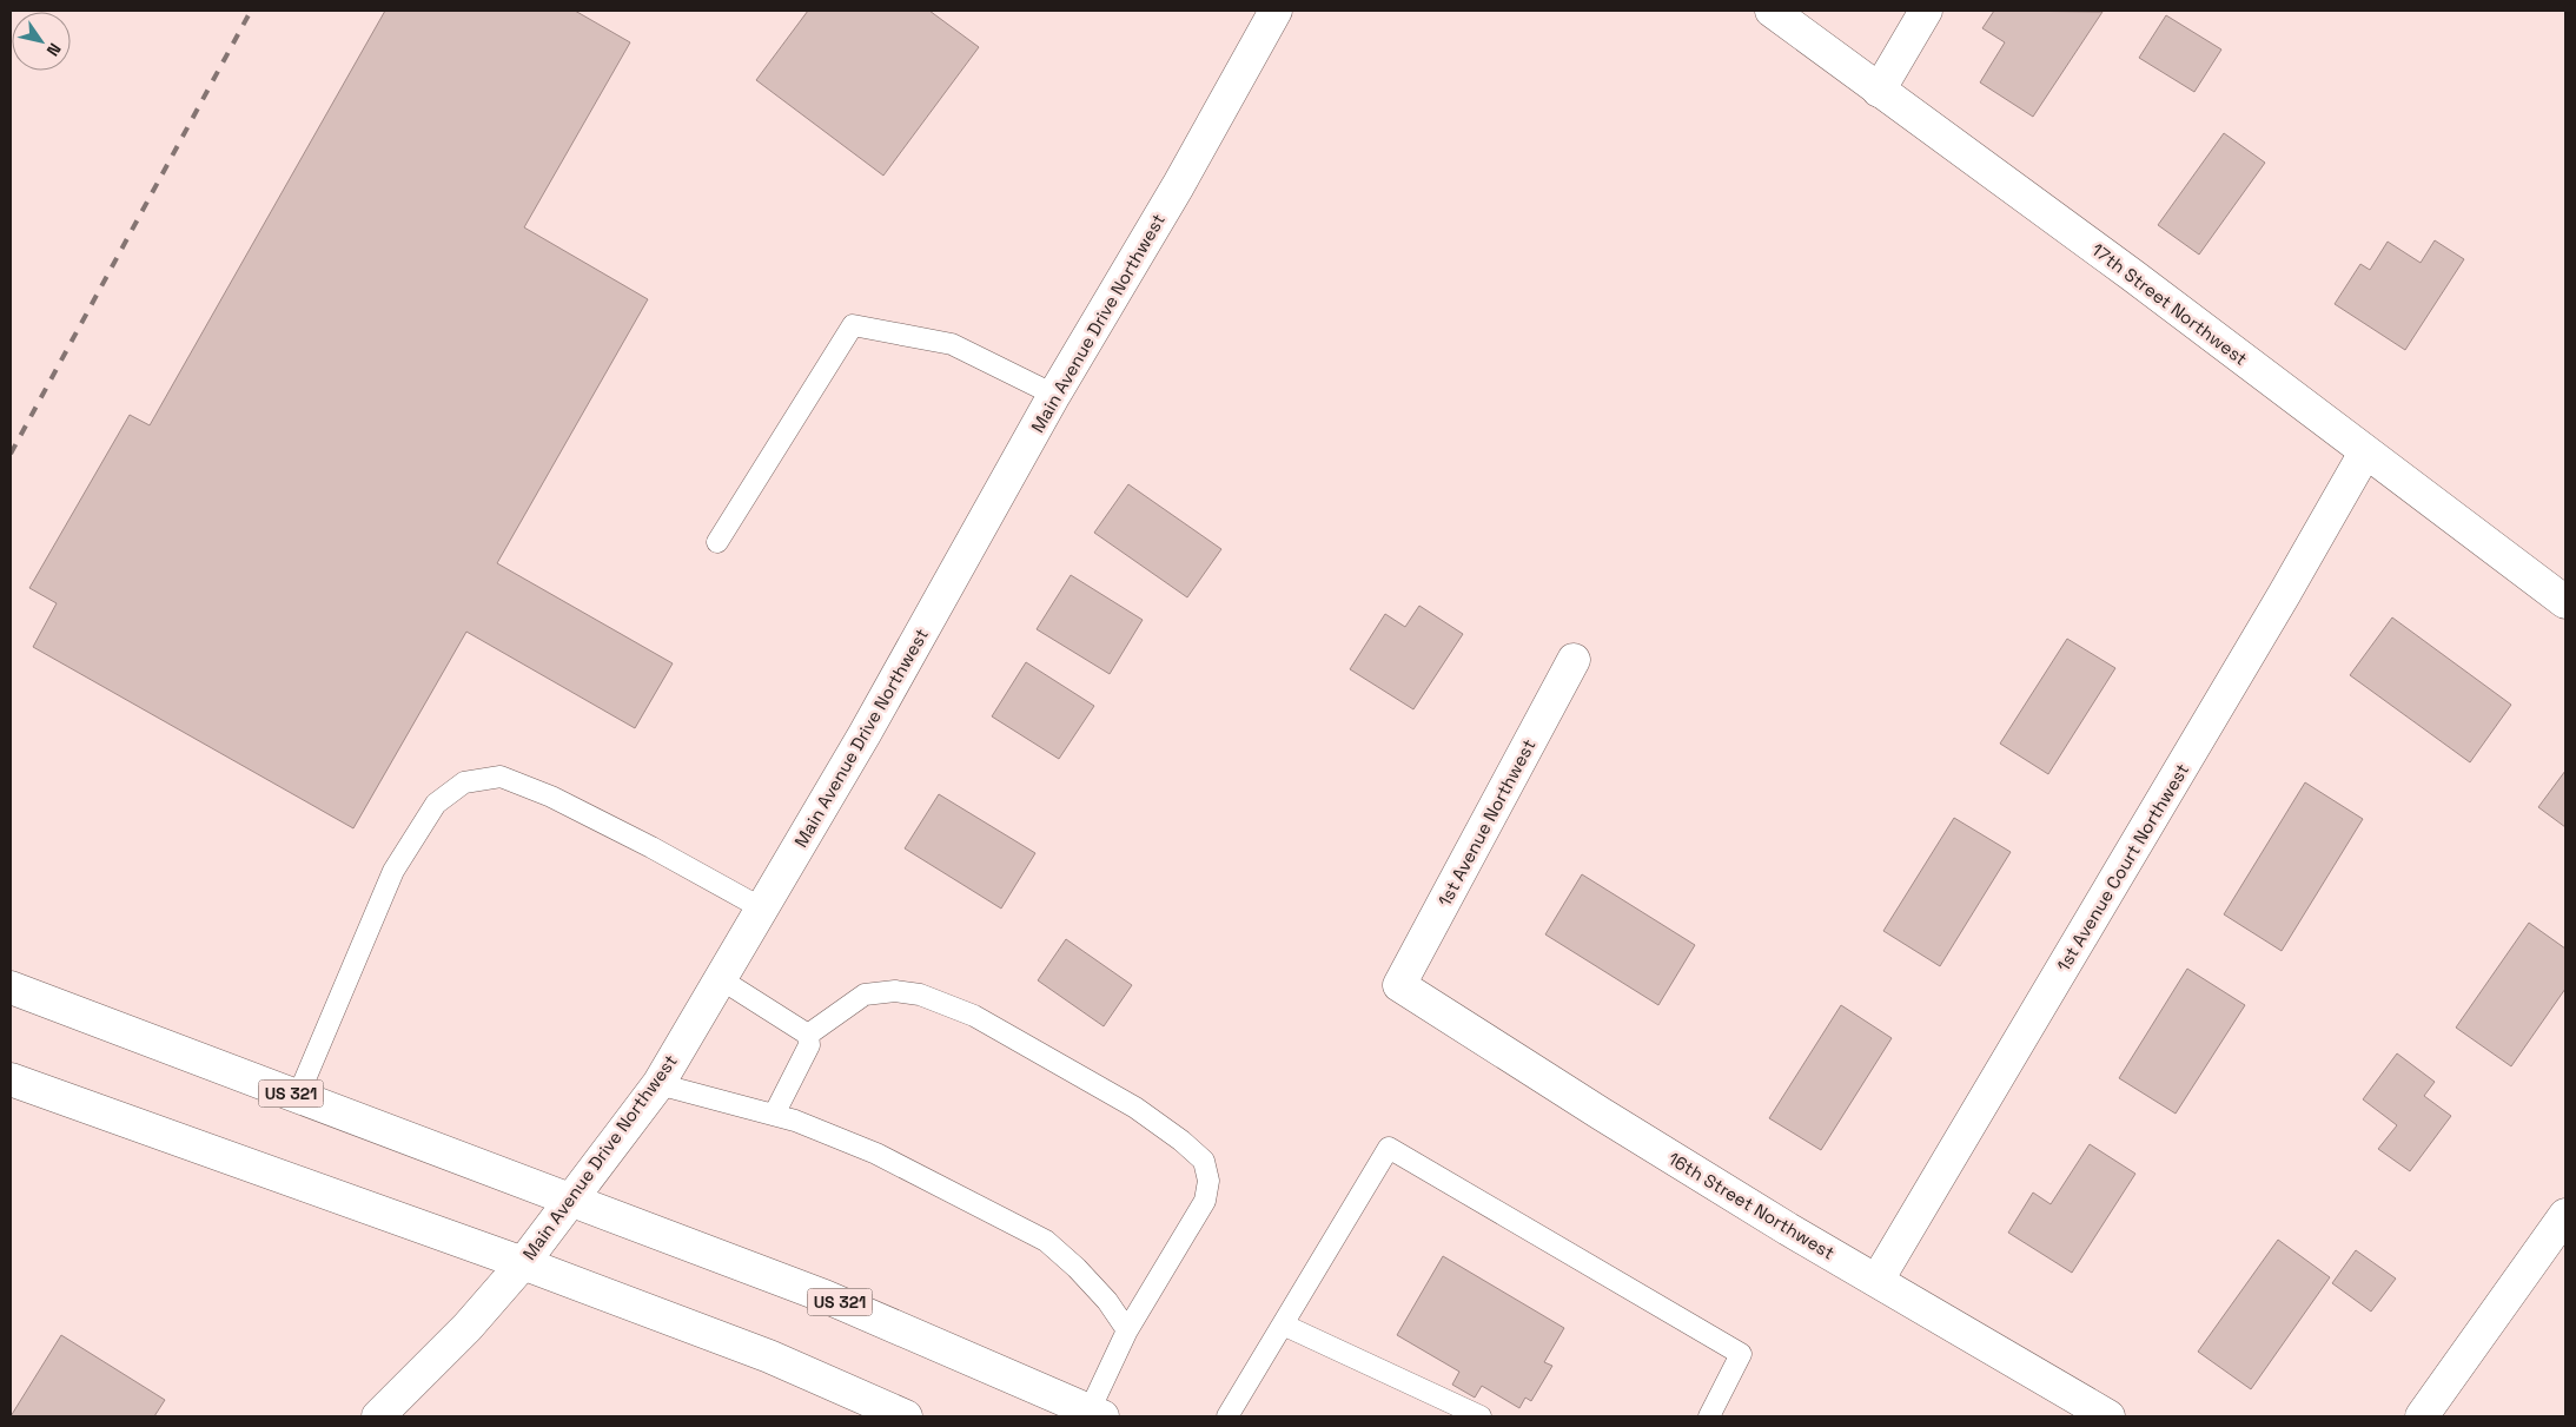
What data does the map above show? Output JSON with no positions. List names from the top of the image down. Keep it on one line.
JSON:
{"streets":{"main road":["17th Street Northwest","Main Avenue Drive Northwest","1st Avenue Northwest","1st Avenue Court Northwest","US 321","16th Street Northwest"]},"crossings":[["17th Street Northwest","1st Avenue Court Northwest"],["Main Avenue Drive Northwest","US 321"],["1st Avenue Northwest","16th Street Northwest"],["1st Avenue Court Northwest","16th Street Northwest"]],"north":"bottom right"}
